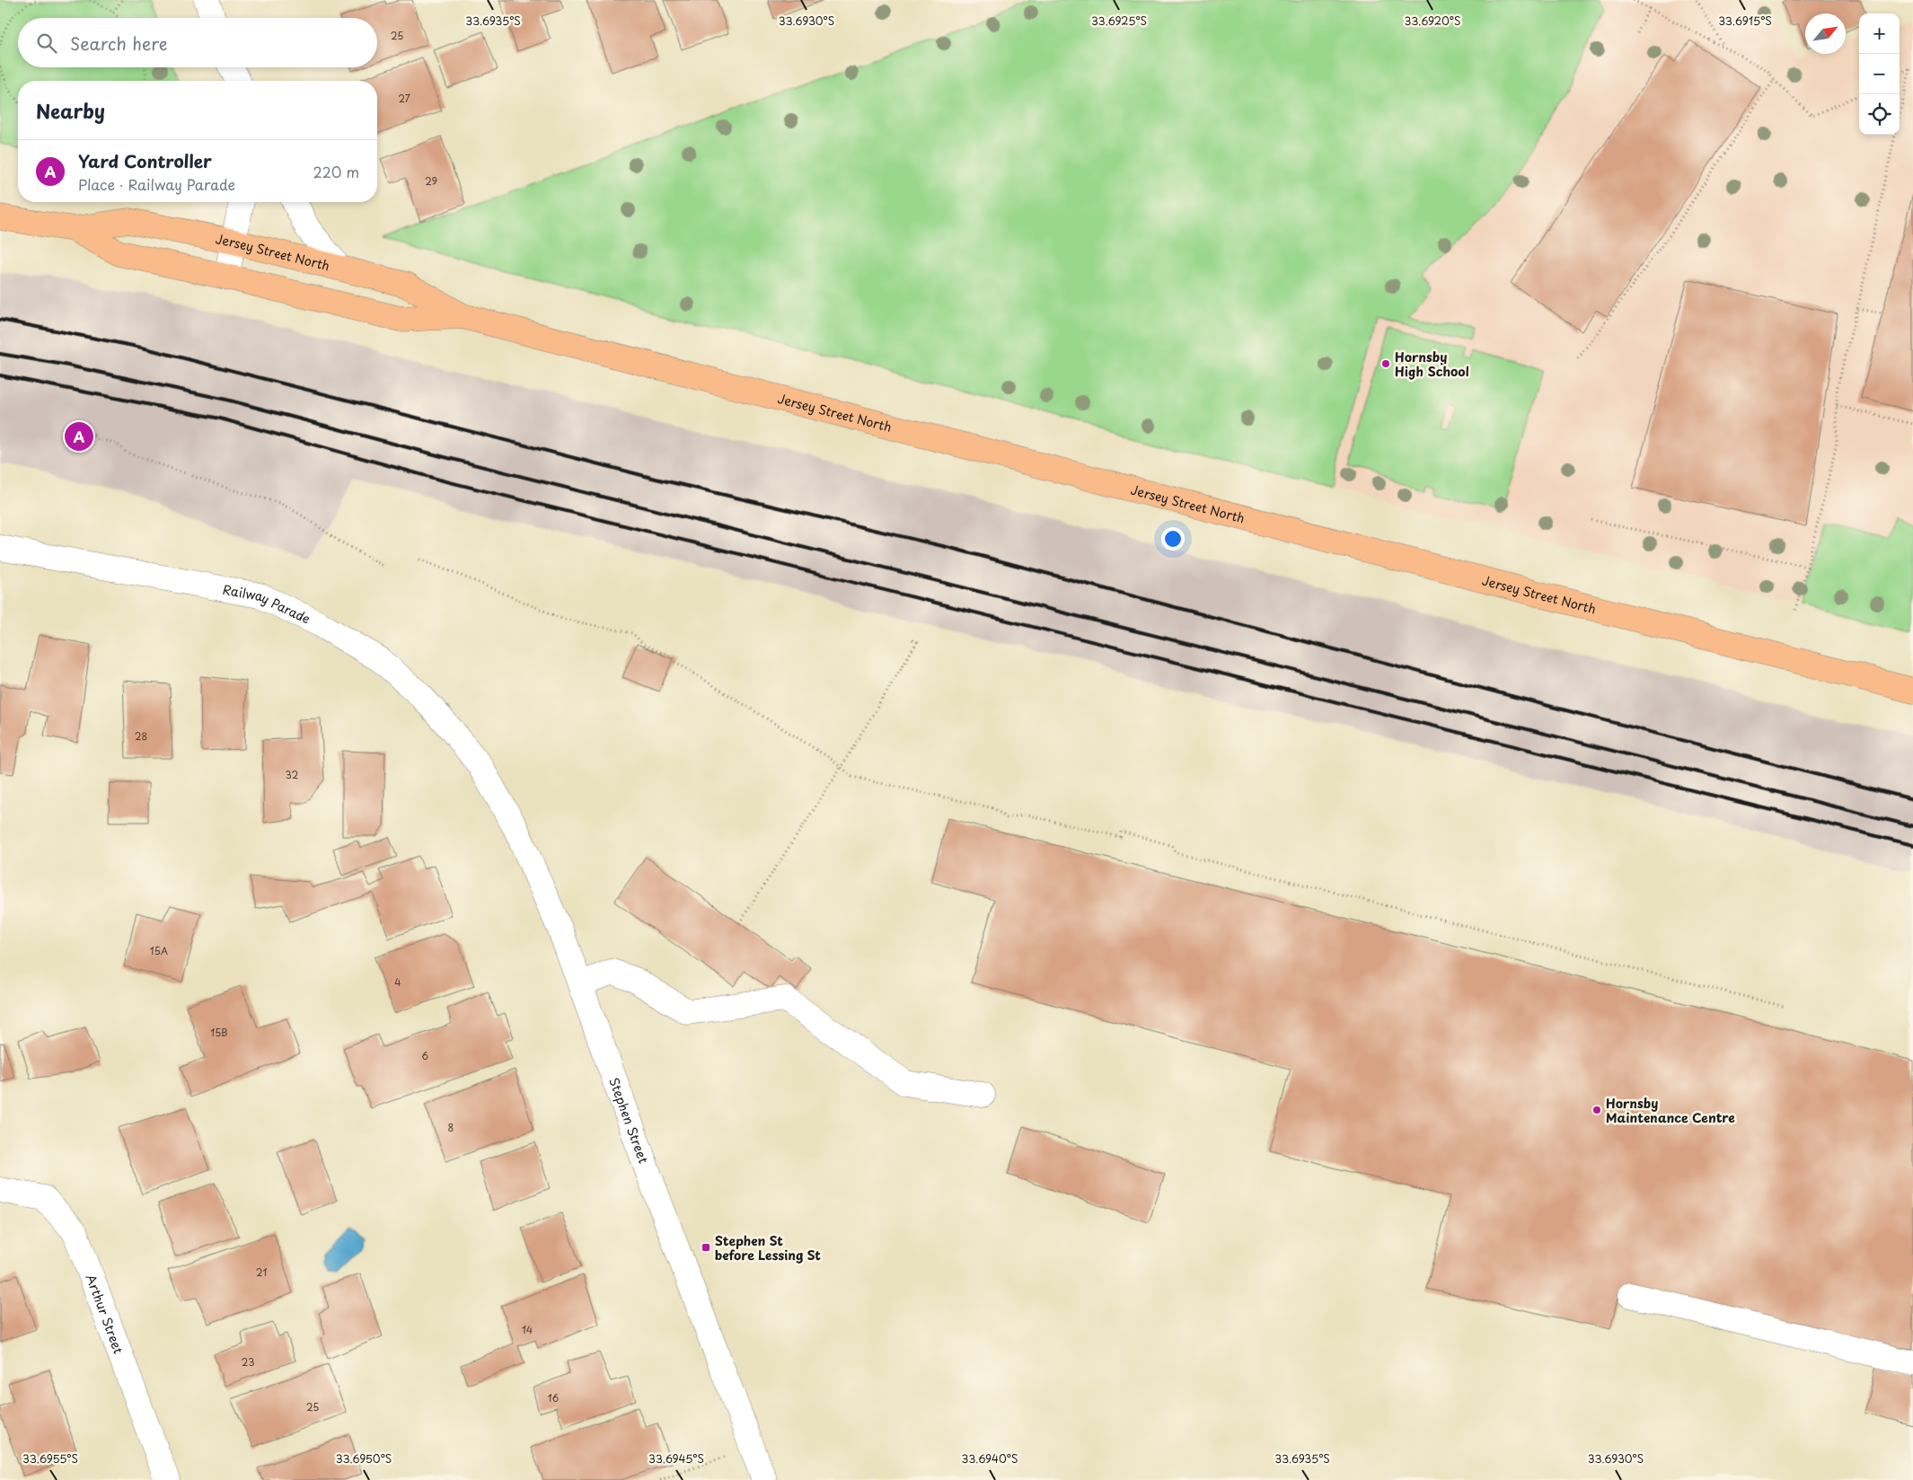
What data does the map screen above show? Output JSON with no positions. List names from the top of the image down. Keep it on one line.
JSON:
{"streets":{"main road":["Jersey Street North"],"street":["Railway Parade","Stephen Street","Arthur Street"]},"crossings":[["Railway Parade","Stephen Street"]],"places":{"other":["Hornsby High School","Hornsby Maintenance Centre"],"transit":["Stephen St before Lessing St"]},"house_numbers":["25","27","29","28","32","15A","4","15B","6","8","21","14","23","16","25"],"north":"top right","page":{"map_buttons":["+","−"],"search":"Search here","heading":"Nearby","list":[{"mark":"A","name":"Yard Controller","note":"Place · Railway Parade","value":"220 m"}],"pins":"A"},"coordinates":["33.6935°S","33.6930°S","33.6925°S","33.6920°S","33.6915°S","33.6955°S","33.6950°S","33.6945°S","33.6940°S"]}
